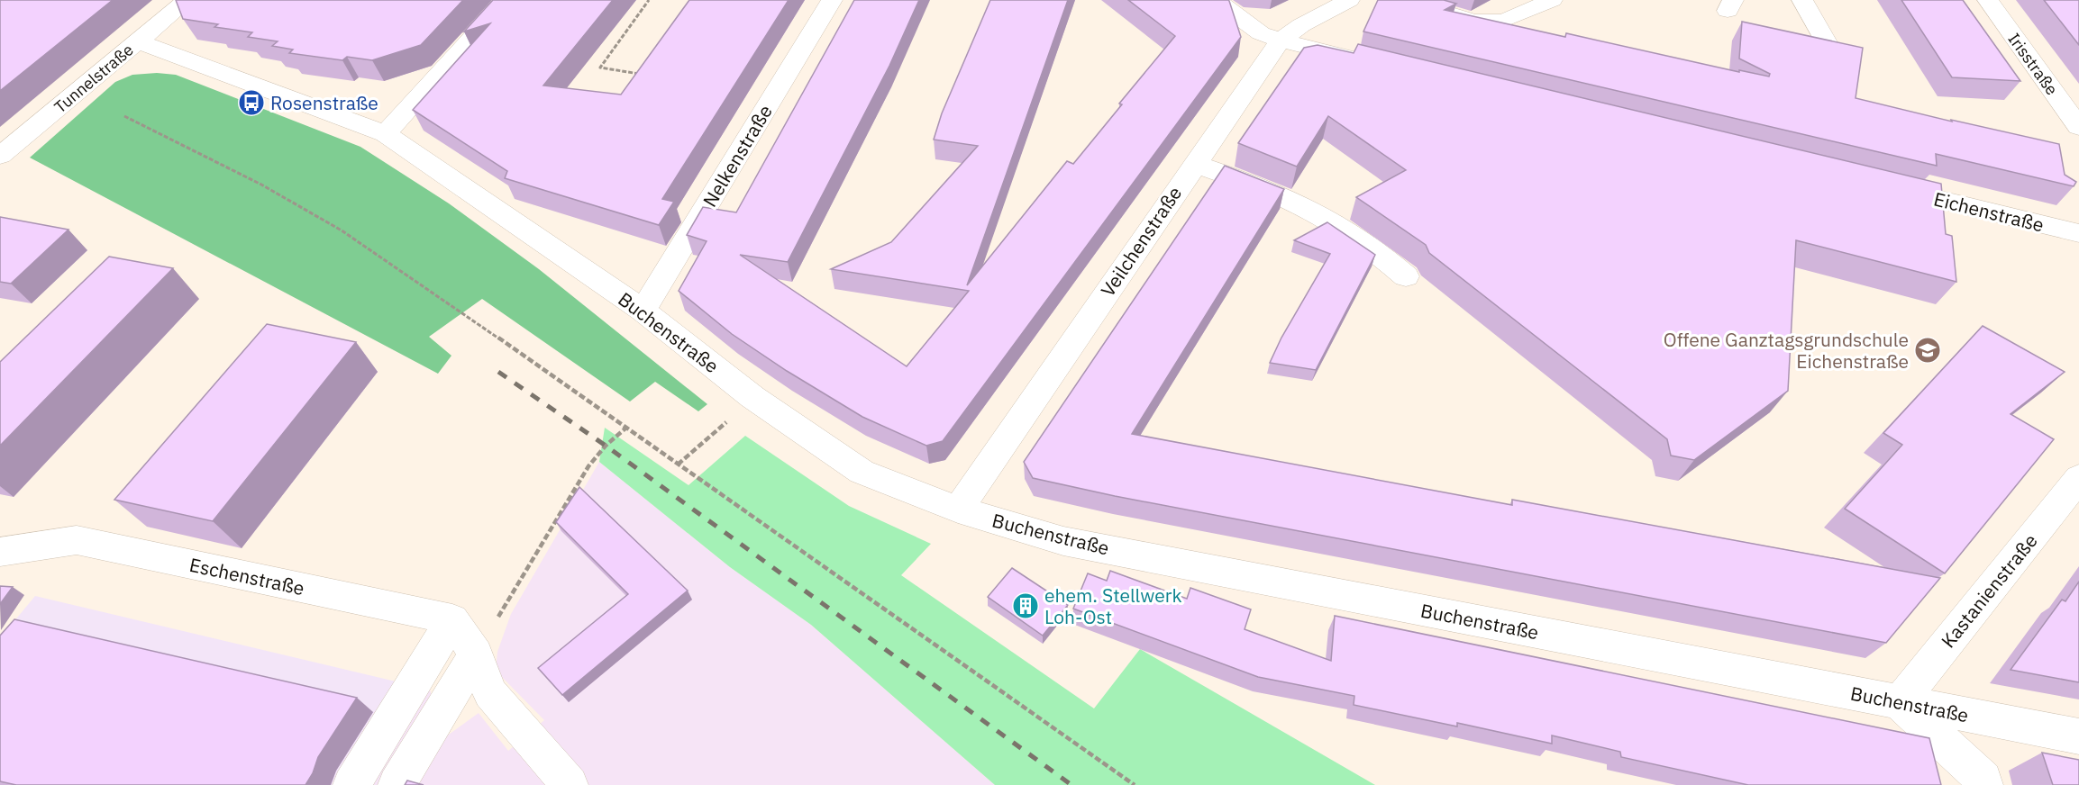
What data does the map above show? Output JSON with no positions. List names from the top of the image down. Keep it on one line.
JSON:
{"streets":{"street":["Irisstraße","Tunnelstraße","Nelkenstraße","Eichenstraße","Veilchenstraße","Buchenstraße","Eschenstraße","Kastanienstraße"]},"crossings":[["Tunnelstraße","Buchenstraße"],["Nelkenstraße","Buchenstraße"],["Veilchenstraße","Buchenstraße"],["Buchenstraße","Kastanienstraße"]],"places":{"bus stop":["Rosenstraße"],"school or university":["Offene Ganztagsgrundschule Eichenstraße"],"building":["ehem. Stellwerk Loh-Ost"]}}
